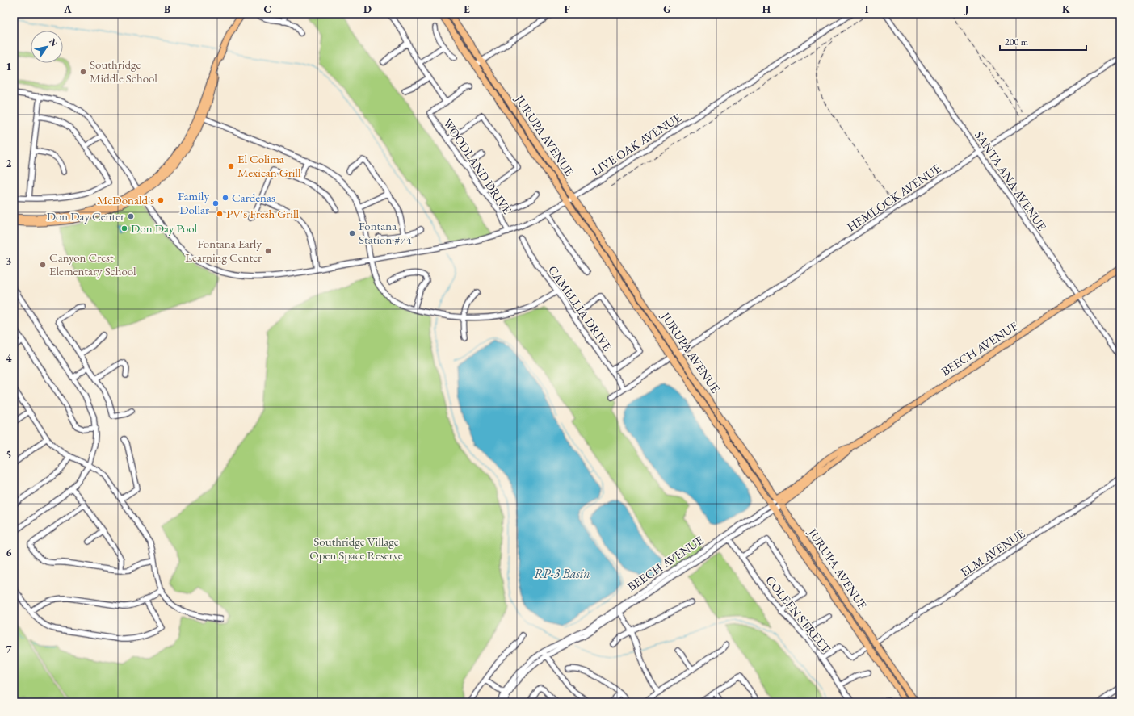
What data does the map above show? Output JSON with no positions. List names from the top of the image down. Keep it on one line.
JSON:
{"streets":{"main road":["JURUPA AVENUE","BEECH AVENUE"],"street":["LIVE OAK AVENUE","WOODLAND DRIVE","SANTA ANA AVENUE","HEMLOCK AVENUE","CAMELLIA DRIVE","ELM AVENUE","COLEEN STREET"]},"crossings":[["JURUPA AVENUE","LIVE OAK AVENUE"],["JURUPA AVENUE","HEMLOCK AVENUE"],["JURUPA AVENUE","BEECH AVENUE"],["JURUPA AVENUE","ELM AVENUE"],["LIVE OAK AVENUE","WOODLAND DRIVE"],["SANTA ANA AVENUE","HEMLOCK AVENUE"],["SANTA ANA AVENUE","BEECH AVENUE"],["BEECH AVENUE","COLEEN STREET"]],"water":["RP-3 Basin"],"parks":["Southridge Village Open Space Reserve"],"places":["Southridge Middle School","El Colima Mexican Grill","Cardenas","McDonald's","Family Dollar","PV's Fresh Grill","Don Day Center","Don Day Pool","Fontana Station #74","Fontana Early Learning Center","Canyon Crest Elementary School"],"scale_bar":"200 m","north":"top right","grid":{"columns":["A","B","C","D","E","F","G","H","I","J","K"],"rows":["1","2","3","4","5","6","7"]}}
